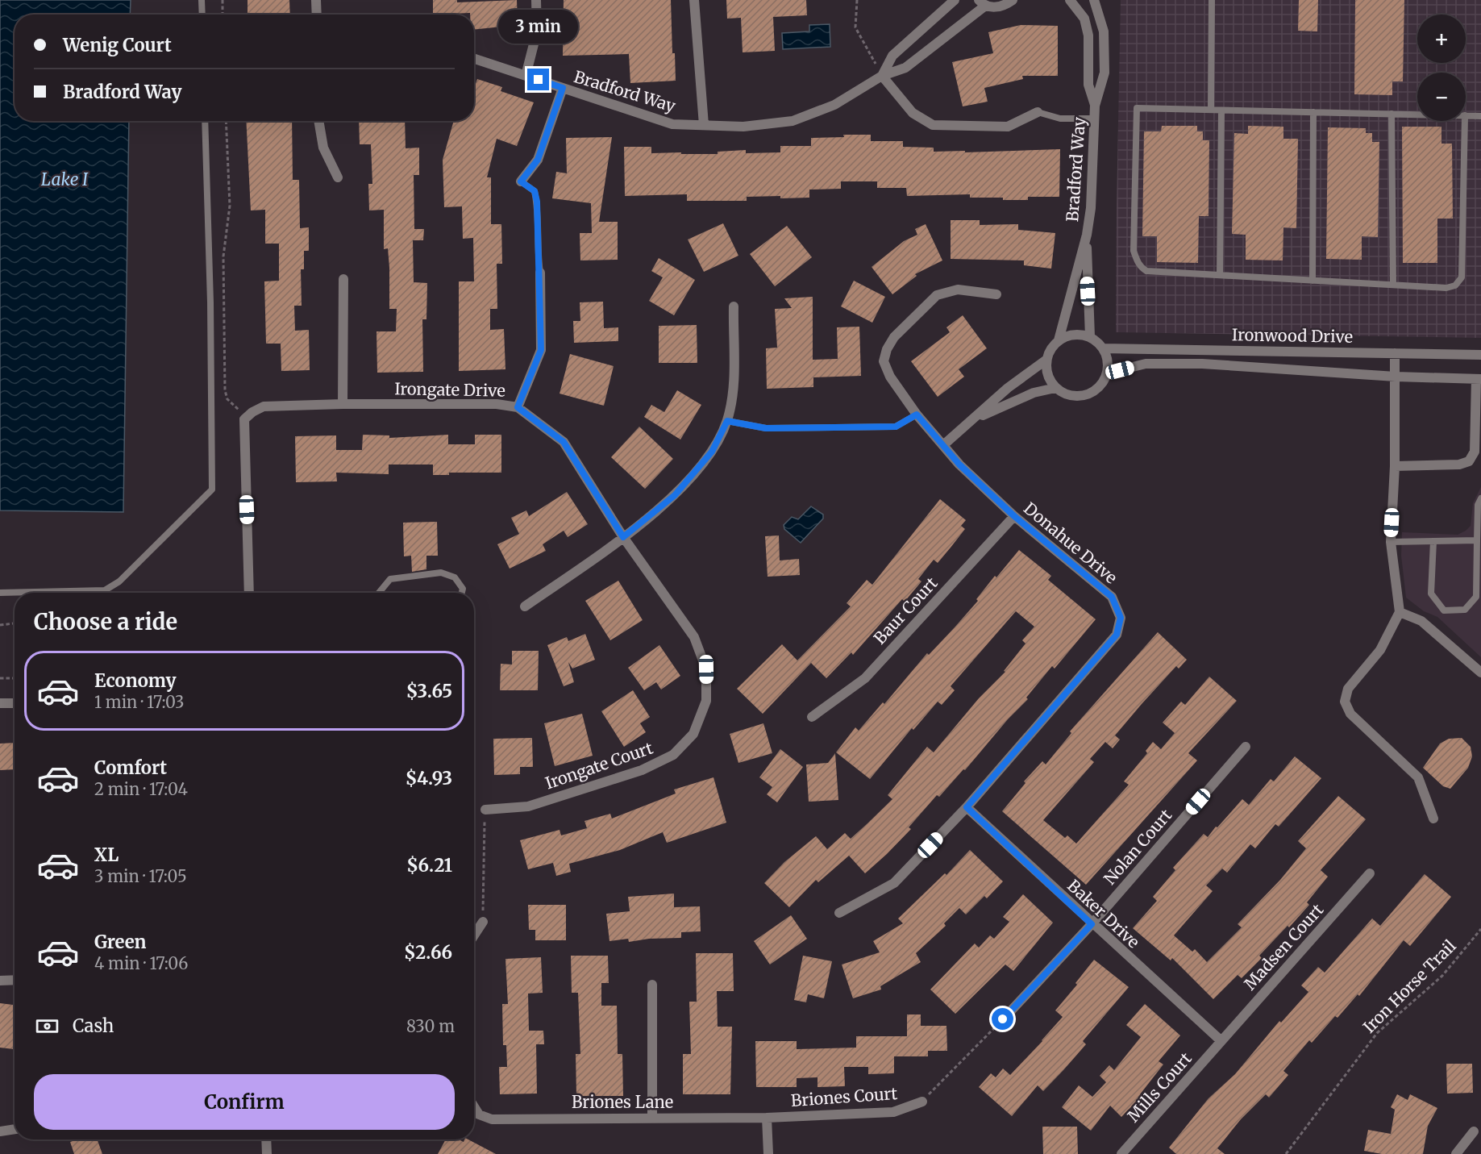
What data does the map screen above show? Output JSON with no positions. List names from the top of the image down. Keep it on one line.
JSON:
{"streets":{"street":["Bradford Way","Ironwood Drive","Irongate Drive","Donahue Drive","Baur Court","Irongate Court","Nolan Court","Baker Drive","Madsen Court","Mills Court","Briones Court","Briones Lane"],"path":["Iron Horse Trail"]},"crossings":[["Bradford Way","Ironwood Drive"],["Irongate Drive","Irongate Court"],["Donahue Drive","Baur Court"],["Donahue Drive","Baker Drive"],["Nolan Court","Baker Drive"],["Baker Drive","Madsen Court"],["Baker Drive","Mills Court"],["Madsen Court","Mills Court"],["Briones Court","Briones Lane"]],"water":["Lake I"],"page":{"bubble":"3 min","map_buttons":["+","−"],"banner":["Wenig Court","Bradford Way"],"heading":"Choose a ride","list":[{"name":"Economy","note":"1 min · 17:03","value":"$3.65"},{"name":"Comfort","note":"2 min · 17:04","value":"$4.93"},{"name":"XL","note":"3 min · 17:05","value":"$6.21"},{"name":"Green","note":"4 min · 17:06","value":"$2.66"}],"pay":["Cash","830 m"],"buttons":"Confirm"}}
